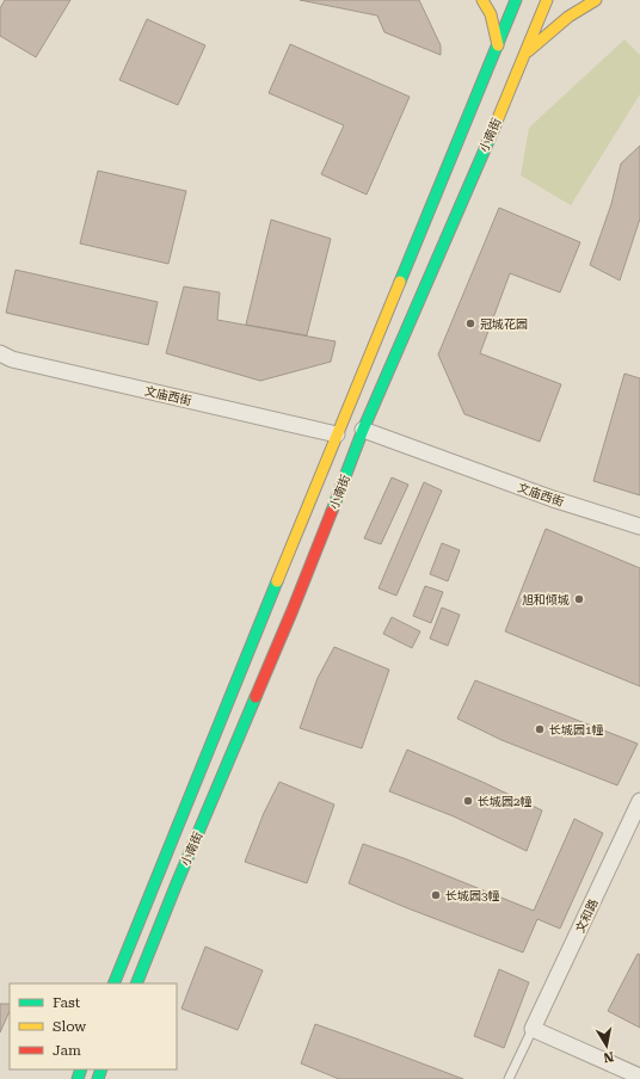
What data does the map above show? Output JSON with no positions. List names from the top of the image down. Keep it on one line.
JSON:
{"streets":{"main road":["小南街"],"street":["文庙西街","文和路"]},"crossings":[["小南街","文庙西街"]],"places":["冠城花园","旭和倾城","长城园1幢","长城园2幢","长城园3幢"],"legend":["Fast","Slow","Jam"],"north":"bottom"}
